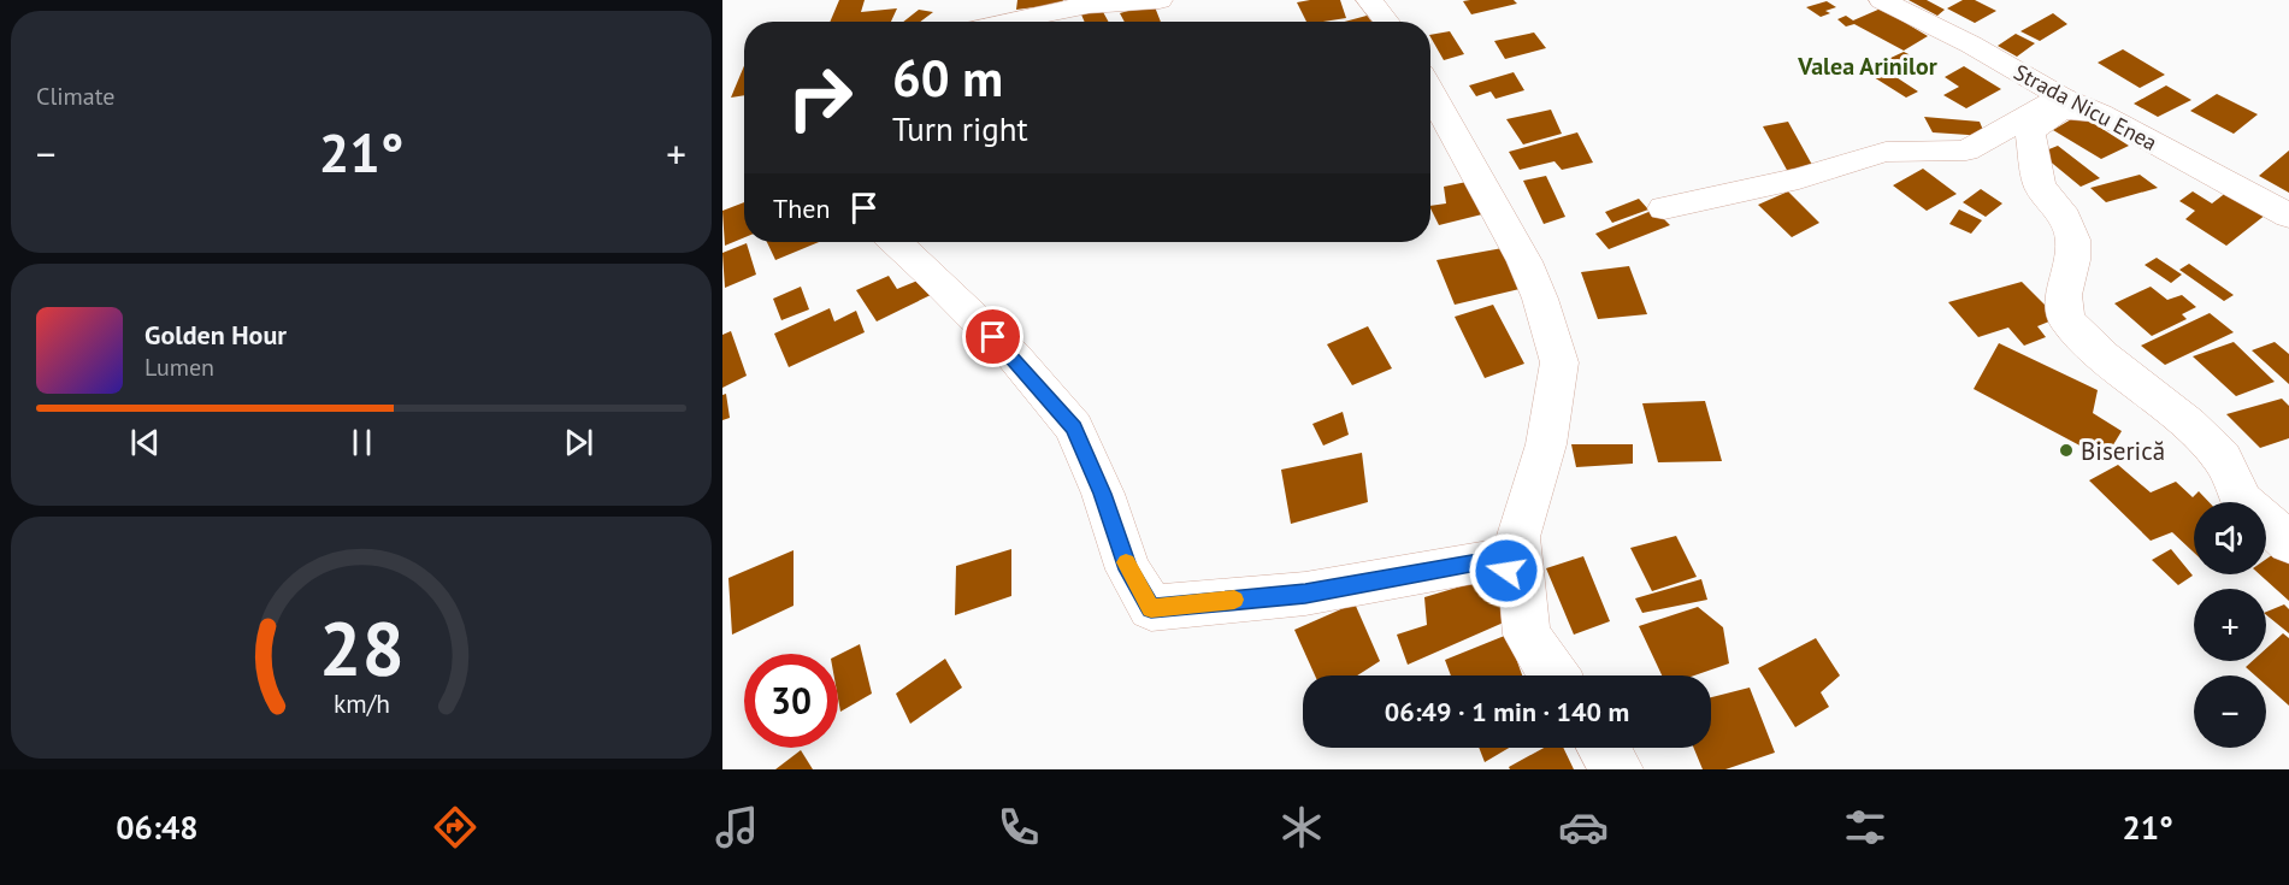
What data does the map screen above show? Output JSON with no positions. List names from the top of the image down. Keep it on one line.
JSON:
{"streets":{"street":["Strada Nicu Enea"]},"districts":["Valea Arinilor"],"places":["Biserică"],"page":{"tile":"Climate","turn":["60 m","Turn right"],"heat":["−","21°","+"],"then":"Then","song":["Golden Hour","Lumen"],"map_buttons":["+","−"],"limit":"30","trip":"06:49 · 1 min · 140 m","tabs":["06:48","21°"],"gauge":["28","km/h"]}}
